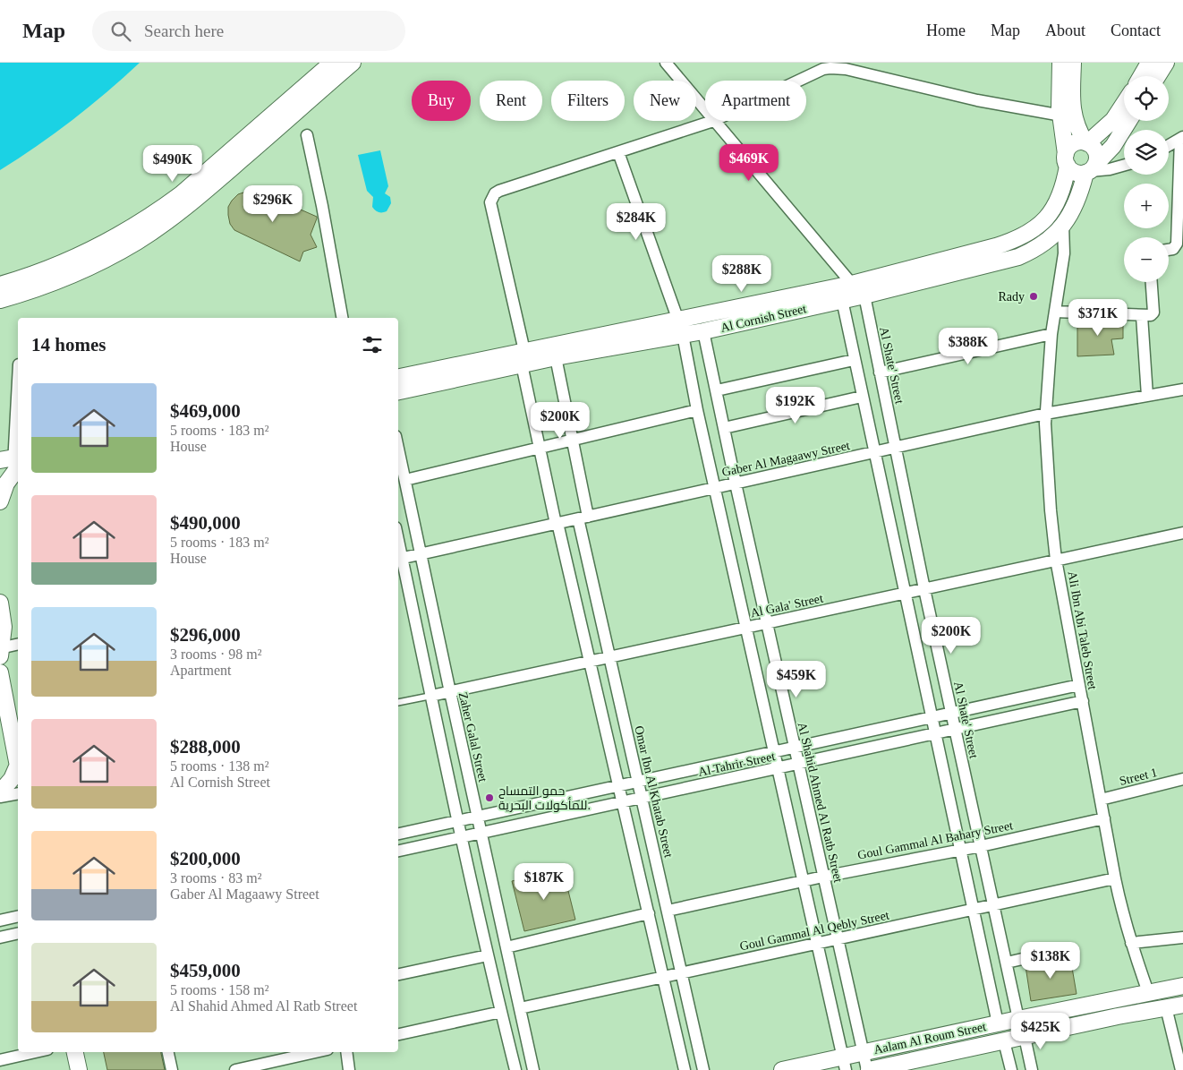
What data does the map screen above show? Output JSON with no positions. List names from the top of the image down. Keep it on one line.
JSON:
{"streets":{"street":["Al Cornish Street","Al Shate' Street","Gaber Al Magaawy Street","Al Gala' Street","Ali Ibn Abi Taleb Street","Zaher Galal Street","Al Tahrir Street","Street 1","Omar Ibn Al Khatab Street","Al Shahid Ahmed Al Ratb Street","Goul Gammal Al Bahary Street","Goul Gammal Al Qebly Street","Aalam Al Roum Street"]},"crossings":[["Al Cornish Street","Al Shate' Street"],["Al Cornish Street","Ali Ibn Abi Taleb Street"],["Al Cornish Street","Omar Ibn Al Khatab Street"],["Al Cornish Street","Al Shahid Ahmed Al Ratb Street"],["Al Shate' Street","Gaber Al Magaawy Street"],["Al Shate' Street","Al Gala' Street"],["Al Shate' Street","Al Tahrir Street"],["Al Shate' Street","Goul Gammal Al Bahary Street"],["Al Shate' Street","Goul Gammal Al Qebly Street"],["Al Shate' Street","Aalam Al Roum Street"],["Gaber Al Magaawy Street","Ali Ibn Abi Taleb Street"],["Gaber Al Magaawy Street","Zaher Galal Street"],["Gaber Al Magaawy Street","Omar Ibn Al Khatab Street"],["Gaber Al Magaawy Street","Al Shahid Ahmed Al Ratb Street"],["Al Gala' Street","Ali Ibn Abi Taleb Street"],["Al Gala' Street","Zaher Galal Street"],["Al Gala' Street","Omar Ibn Al Khatab Street"],["Al Gala' Street","Al Shahid Ahmed Al Ratb Street"],["Ali Ibn Abi Taleb Street","Al Tahrir Street"],["Ali Ibn Abi Taleb Street","Street 1"],["Ali Ibn Abi Taleb Street","Goul Gammal Al Bahary Street"],["Ali Ibn Abi Taleb Street","Goul Gammal Al Qebly Street"],["Ali Ibn Abi Taleb Street","Aalam Al Roum Street"],["Zaher Galal Street","Al Tahrir Street"],["Zaher Galal Street","Goul Gammal Al Qebly Street"],["Al Tahrir Street","Omar Ibn Al Khatab Street"],["Al Tahrir Street","Al Shahid Ahmed Al Ratb Street"],["Omar Ibn Al Khatab Street","Goul Gammal Al Bahary Street"],["Omar Ibn Al Khatab Street","Goul Gammal Al Qebly Street"],["Al Shahid Ahmed Al Ratb Street","Goul Gammal Al Bahary Street"],["Al Shahid Ahmed Al Ratb Street","Goul Gammal Al Qebly Street"],["Al Shahid Ahmed Al Ratb Street","Aalam Al Roum Street"]],"places":["Rady","حمو التمساح للمأكولات البحرية."],"page":{"header":"Map","search":"Search here","nav":["Home","Map","About","Contact"],"map_buttons":["+","−"],"chip":["Buy","Rent","Filters","New","Apartment"],"price":["$469K","$490K","$296K","$284K","$288K","$371K","$388K","$192K","$200K","$200K","$459K","$187K","$138K","$425K"],"heading":"14 homes","list":[{"name":"$469,000","note":"5 rooms · 183 m² · House"},{"name":"$490,000","note":"5 rooms · 183 m² · House"},{"name":"$296,000","note":"3 rooms · 98 m² · Apartment"},{"name":"$288,000","note":"5 rooms · 138 m² · Al Cornish Street"},{"name":"$200,000","note":"3 rooms · 83 m² · Gaber Al Magaawy Street"},{"name":"$459,000","note":"5 rooms · 158 m² · Al Shahid Ahmed Al Ratb Street"}]}}
